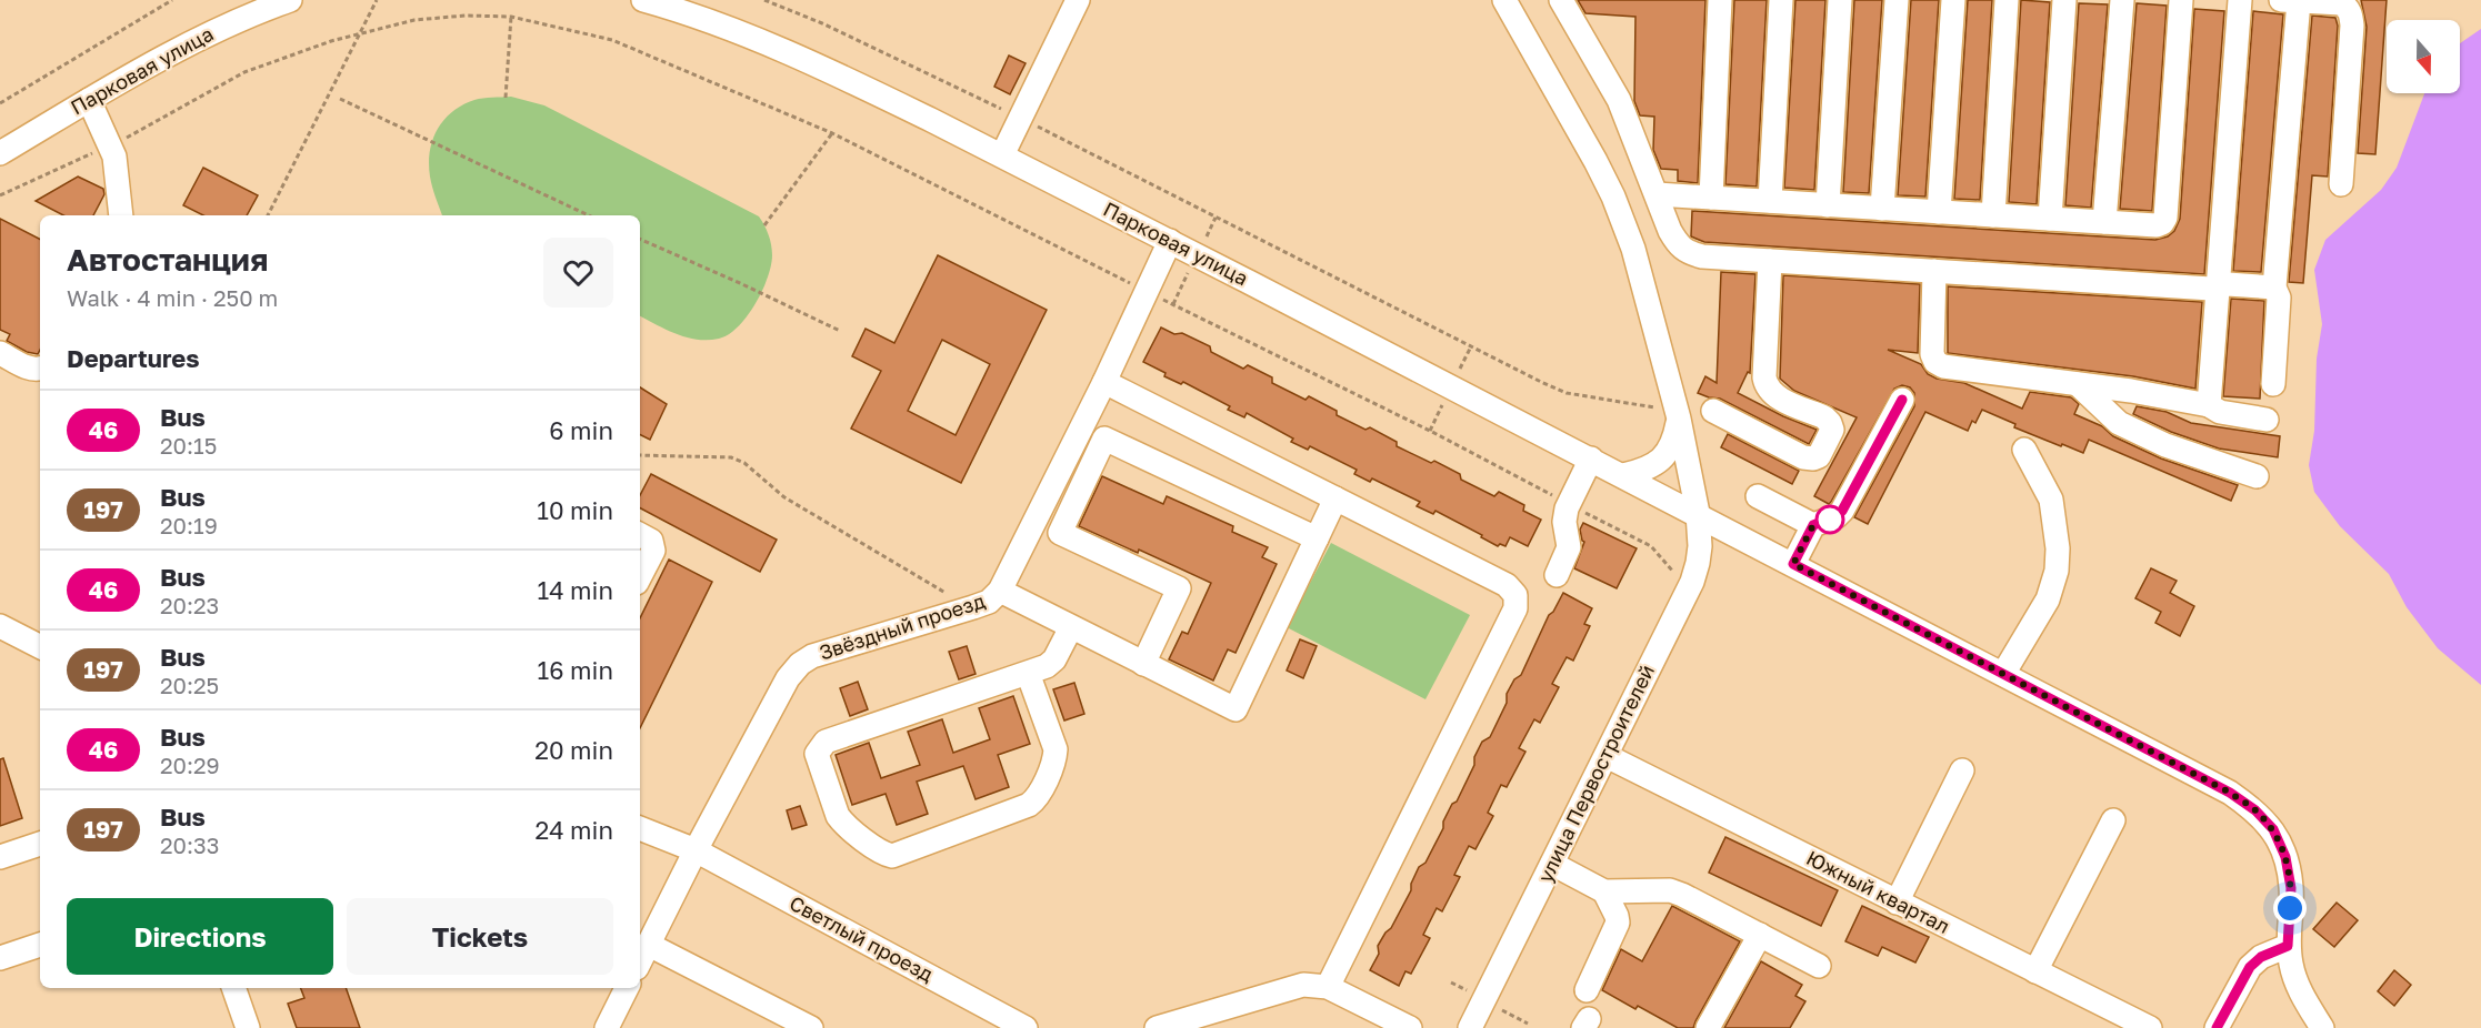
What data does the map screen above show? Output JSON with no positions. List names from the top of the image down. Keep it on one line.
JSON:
{"streets":{"street":["Парковая улица","Звёздный проезд","улица Первостроителей","Южный квартал","Светлый проезд"]},"crossings":[["Парковая улица","Звёздный проезд"],["Парковая улица","улица Первостроителей"],["Звёздный проезд","Светлый проезд"],["улица Первостроителей","Южный квартал"]],"lines":["bus line 46"],"north":"bottom","page":{"heading":[["Автостанция","Walk · 4 min · 250 m"],"Departures"],"list":[{"mark":"46","name":"Bus","note":"20:15","value":"6 min"},{"mark":"197","name":"Bus","note":"20:19","value":"10 min"},{"mark":"46","name":"Bus","note":"20:23","value":"14 min"},{"mark":"197","name":"Bus","note":"20:25","value":"16 min"},{"mark":"46","name":"Bus","note":"20:29","value":"20 min"},{"mark":"197","name":"Bus","note":"20:33","value":"24 min"}],"buttons":["Directions","Tickets"]}}
